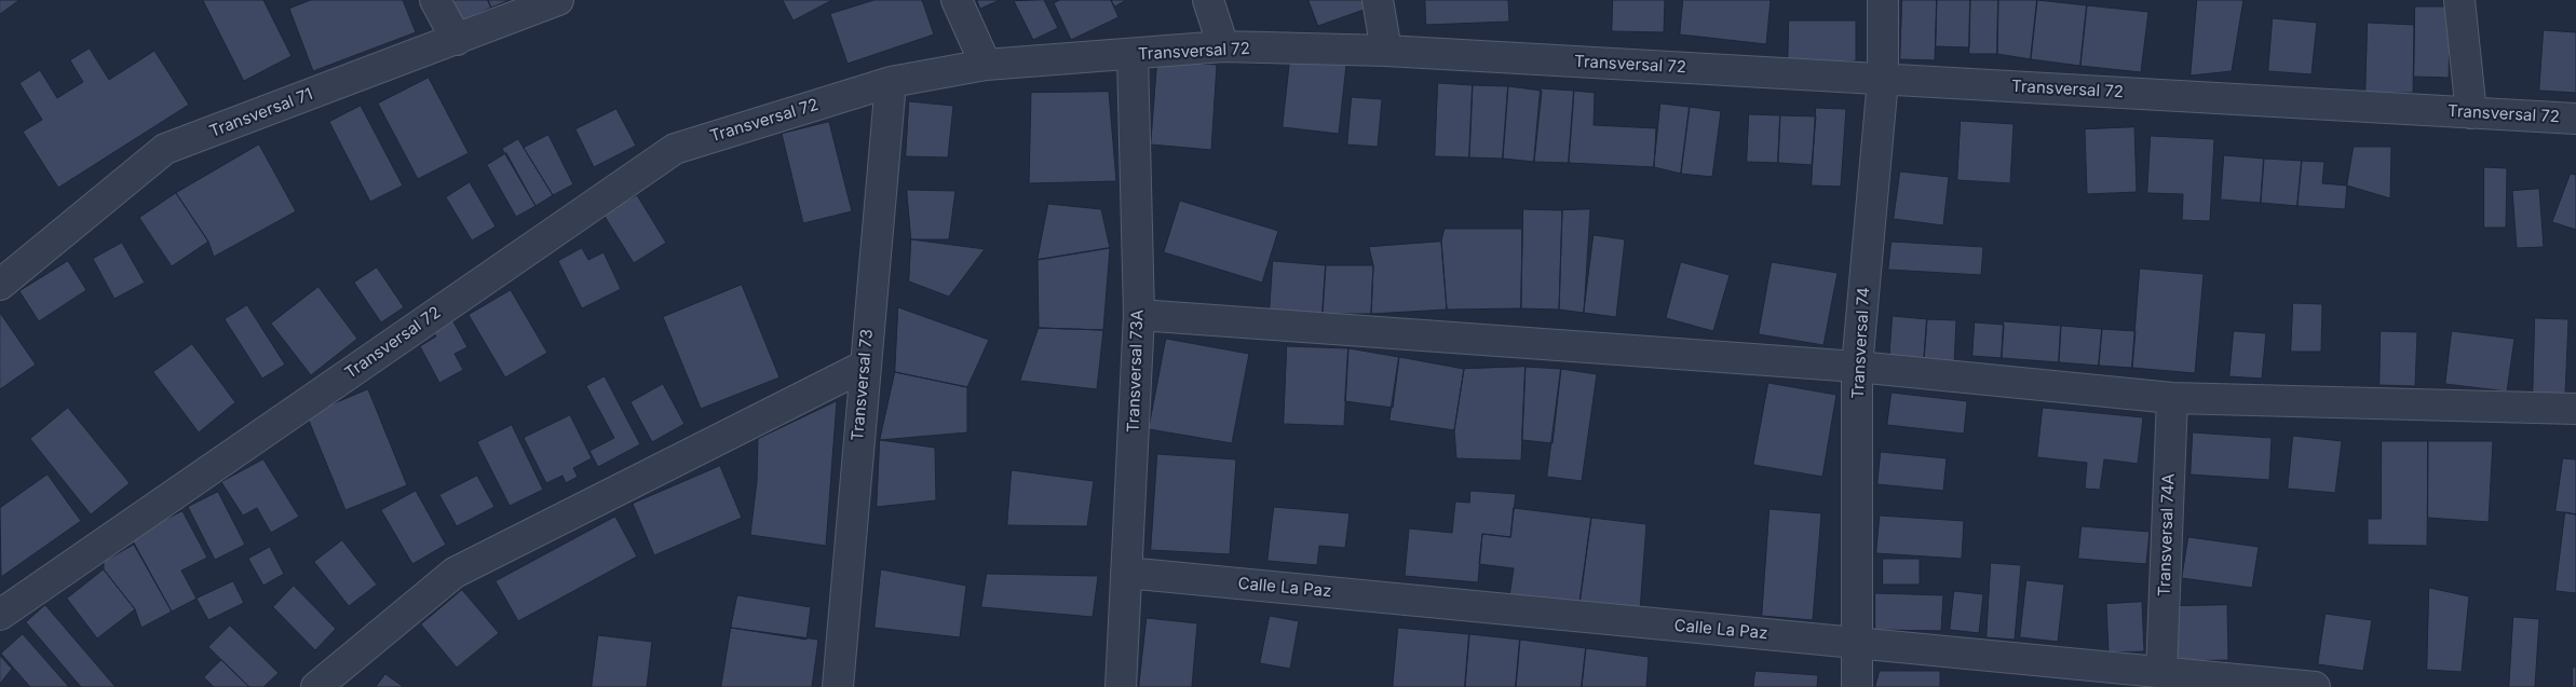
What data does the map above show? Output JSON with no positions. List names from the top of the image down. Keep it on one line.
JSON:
{"streets":{"street":["Transversal 72","Transversal 71","Transversal 74","Transversal 73A","Transversal 73","Transversal 74A","Calle La Paz"]},"crossings":[["Transversal 72","Transversal 74"],["Transversal 72","Transversal 73A"],["Transversal 72","Transversal 73"],["Transversal 74","Calle La Paz"],["Transversal 73A","Calle La Paz"],["Transversal 74A","Calle La Paz"]]}
